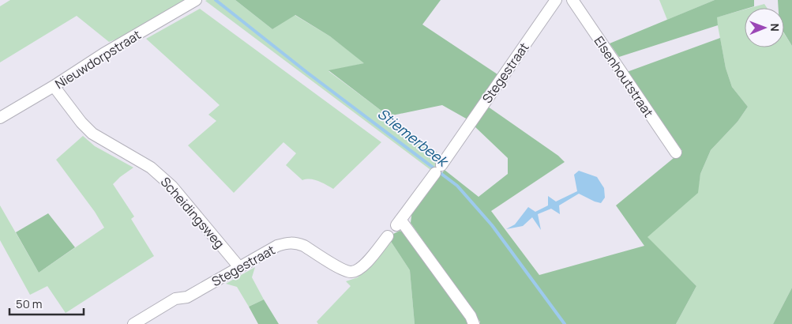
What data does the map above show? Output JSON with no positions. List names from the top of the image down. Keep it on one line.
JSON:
{"streets":{"street":["Nieuwdorpstraat","Stegestraat","Elsenhoutstraat","Scheidingsweg"]},"crossings":[["Nieuwdorpstraat","Scheidingsweg"],["Stegestraat","Scheidingsweg"]],"water":["Stiemerbeek"],"scale_bar":"50 m","north":"right"}
